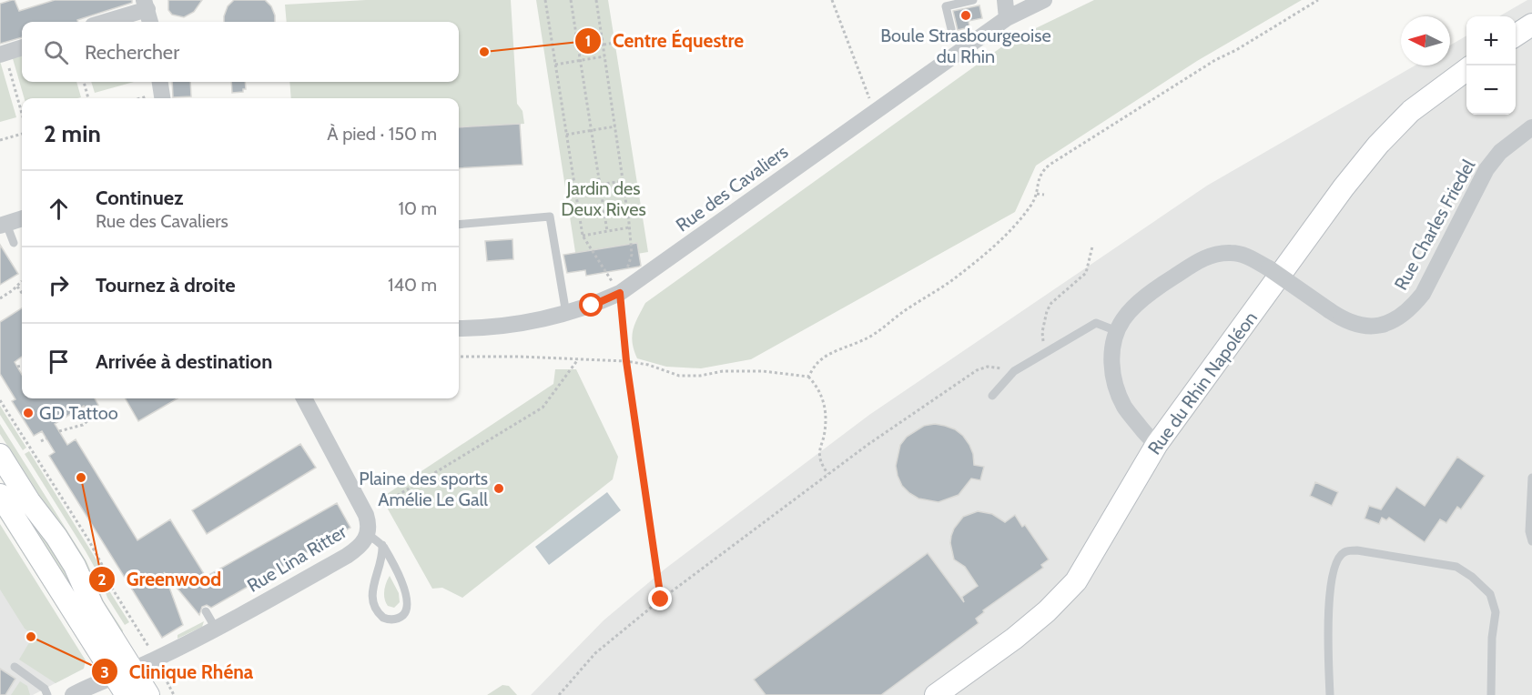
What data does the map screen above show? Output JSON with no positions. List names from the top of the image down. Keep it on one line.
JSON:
{"streets":{"main road":["Rue du Rhin Napoléon"],"street":["Rue des Cavaliers","Rue Charles Friedel","Rue Lina Ritter"]},"crossings":[["Rue Charles Friedel","Rue du Rhin Napoléon"]],"parks":["Jardin des Deux Rives"],"places":["Boule Strasbourgeoise du Rhin","Centre Équestre","GD Tattoo","Greenwood","Plaine des sports Amélie Le Gall","Clinique Rhéna"],"north":"left","page":{"map_buttons":["+","−"],"search":"Rechercher","heading":["2 min","À pied · 150 m"],"list":[["Continuez","Rue des Cavaliers","10 m"],["Tournez à droite","140 m"],"Arrivée à destination"]}}
